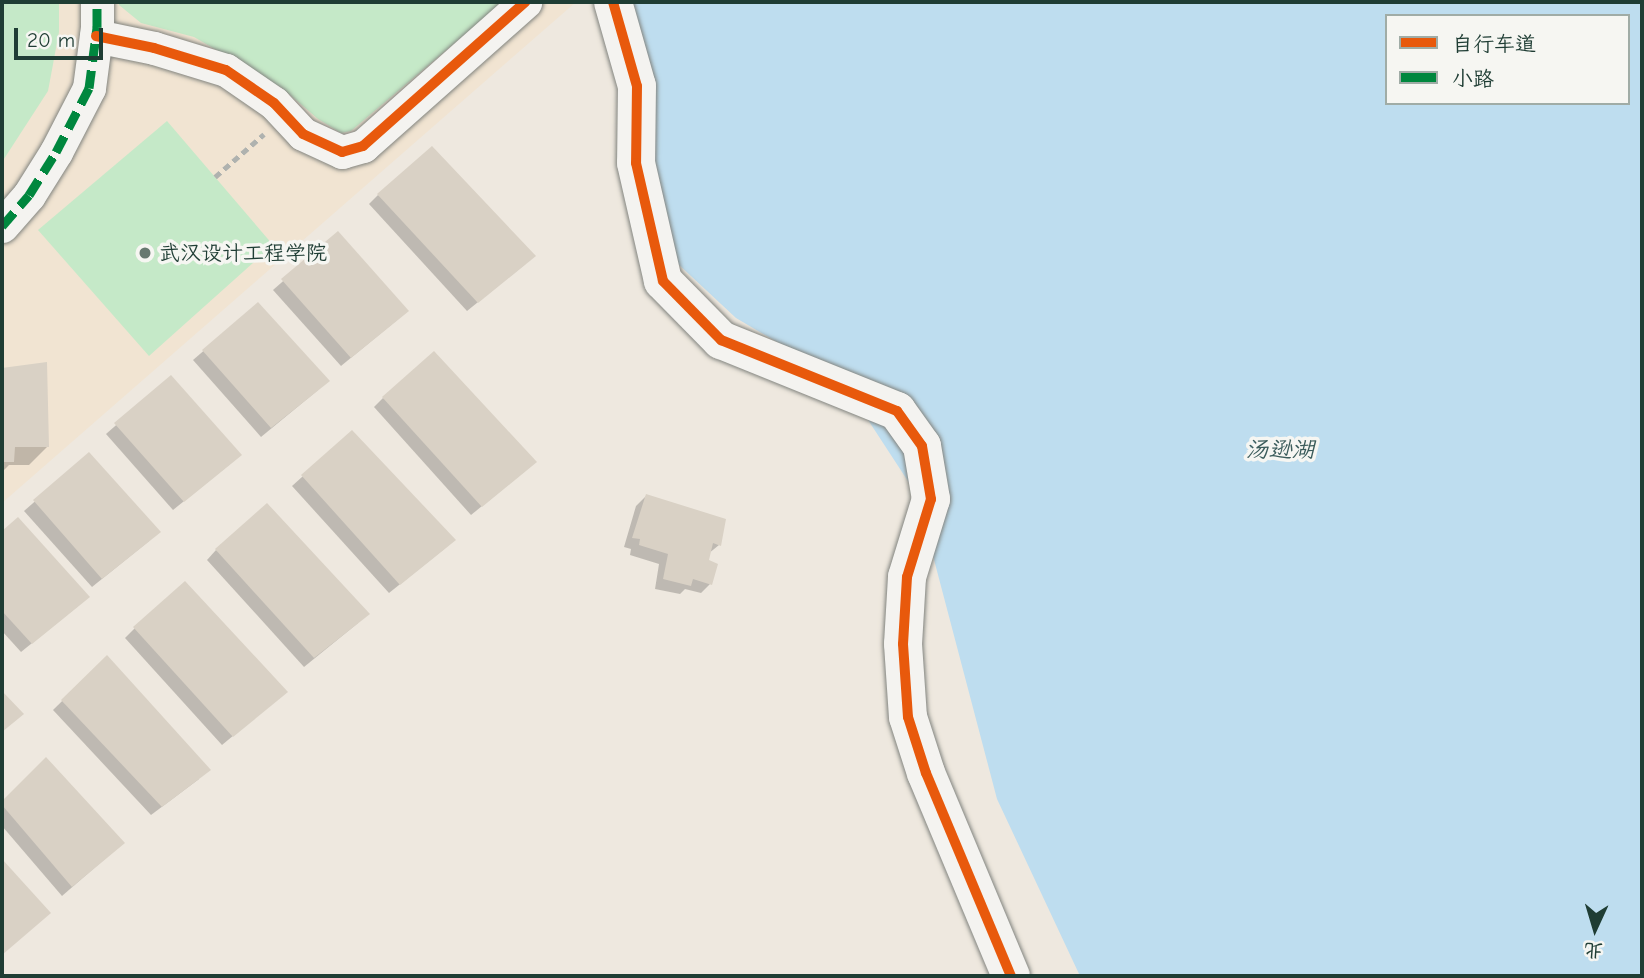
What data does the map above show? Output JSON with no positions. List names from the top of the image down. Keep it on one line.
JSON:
{"water":["汤逊湖"],"places":["武汉设计工程学院"],"legend":["自行车道","小路"],"scale_bar":"20 m","north":"bottom"}
